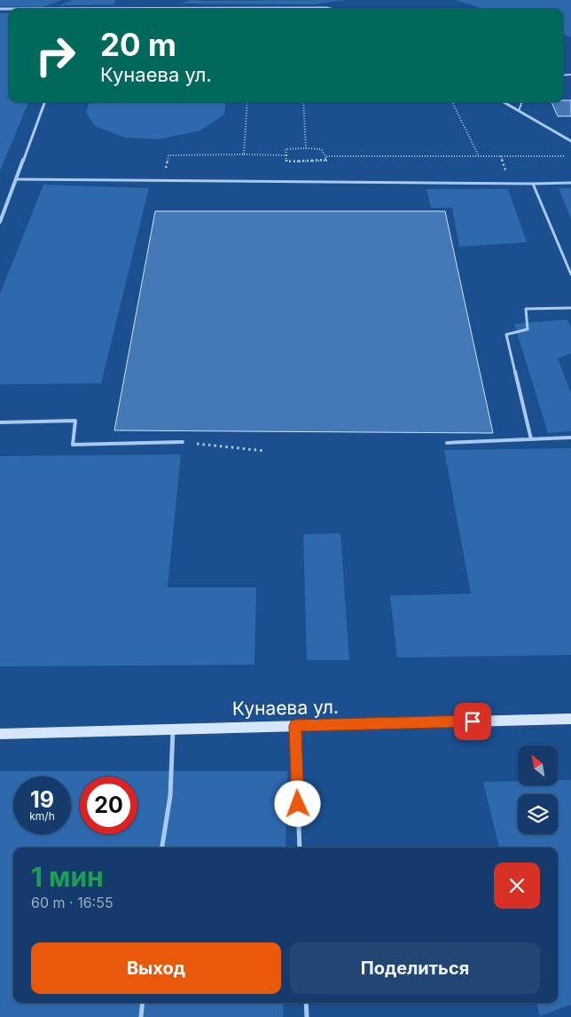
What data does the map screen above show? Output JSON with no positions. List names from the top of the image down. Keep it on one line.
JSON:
{"streets":{"street":["Кунаева ул."]},"north":"top left","page":{"turn":["20 m","Кунаева ул."],"speed":"19 km/h","limit":"20","heading":["1 мин","60 m · 16:55"],"buttons":["Выход","Поделиться"]}}
